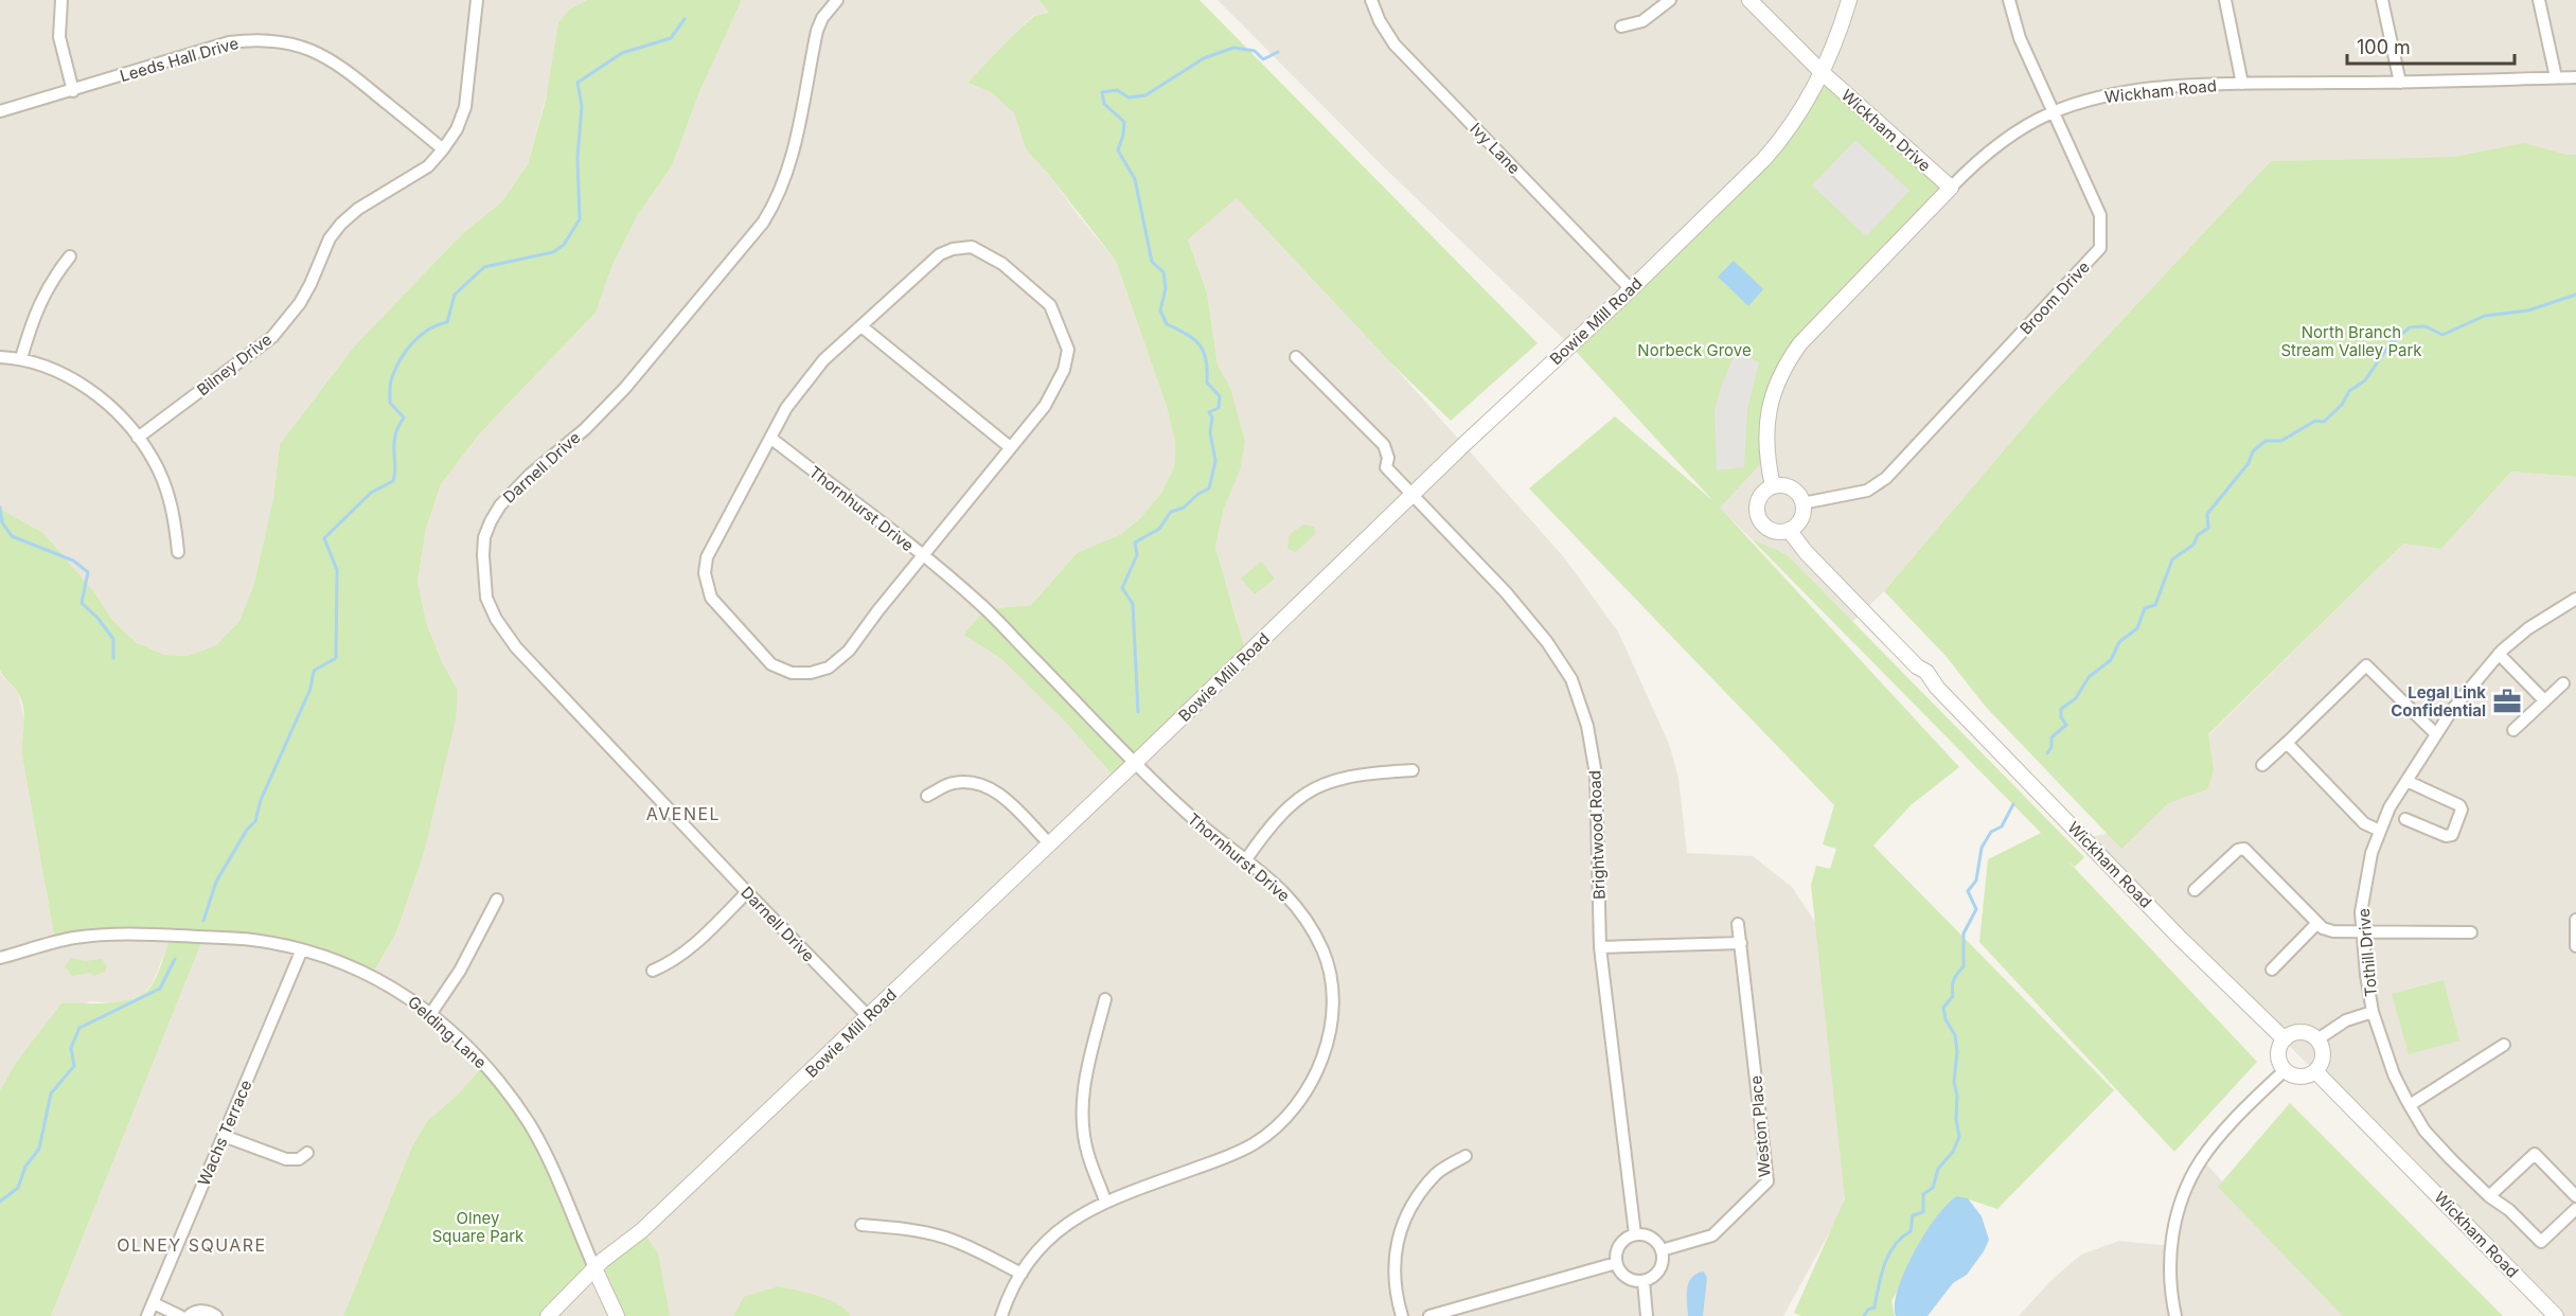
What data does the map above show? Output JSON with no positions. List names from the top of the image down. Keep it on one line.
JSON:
{"streets":{"street":["Leeds Hall Drive","Wickham Road","Wickham Drive","Ivy Lane","Broom Drive","Bowie Mill Road","Bilney Drive","Darnell Drive","Thornhurst Drive","Brightwood Road","Tothill Drive","Gelding Lane","Weston Place","Wachs Terrace"]},"crossings":[["Leeds Hall Drive","Bilney Drive"],["Wickham Road","Wickham Drive"],["Wickham Road","Broom Drive"],["Wickham Drive","Bowie Mill Road"],["Ivy Lane","Bowie Mill Road"],["Bowie Mill Road","Darnell Drive"],["Bowie Mill Road","Thornhurst Drive"],["Bowie Mill Road","Brightwood Road"],["Bowie Mill Road","Gelding Lane"],["Brightwood Road","Weston Place"],["Gelding Lane","Wachs Terrace"]],"districts":["AVENEL","OLNEY SQUARE"],"parks":["North Branch Stream Valley Park","Norbeck Grove","Olney Square Park"],"places":{"office":["Legal Link Confidential"]},"scale_bar":"100 m"}
